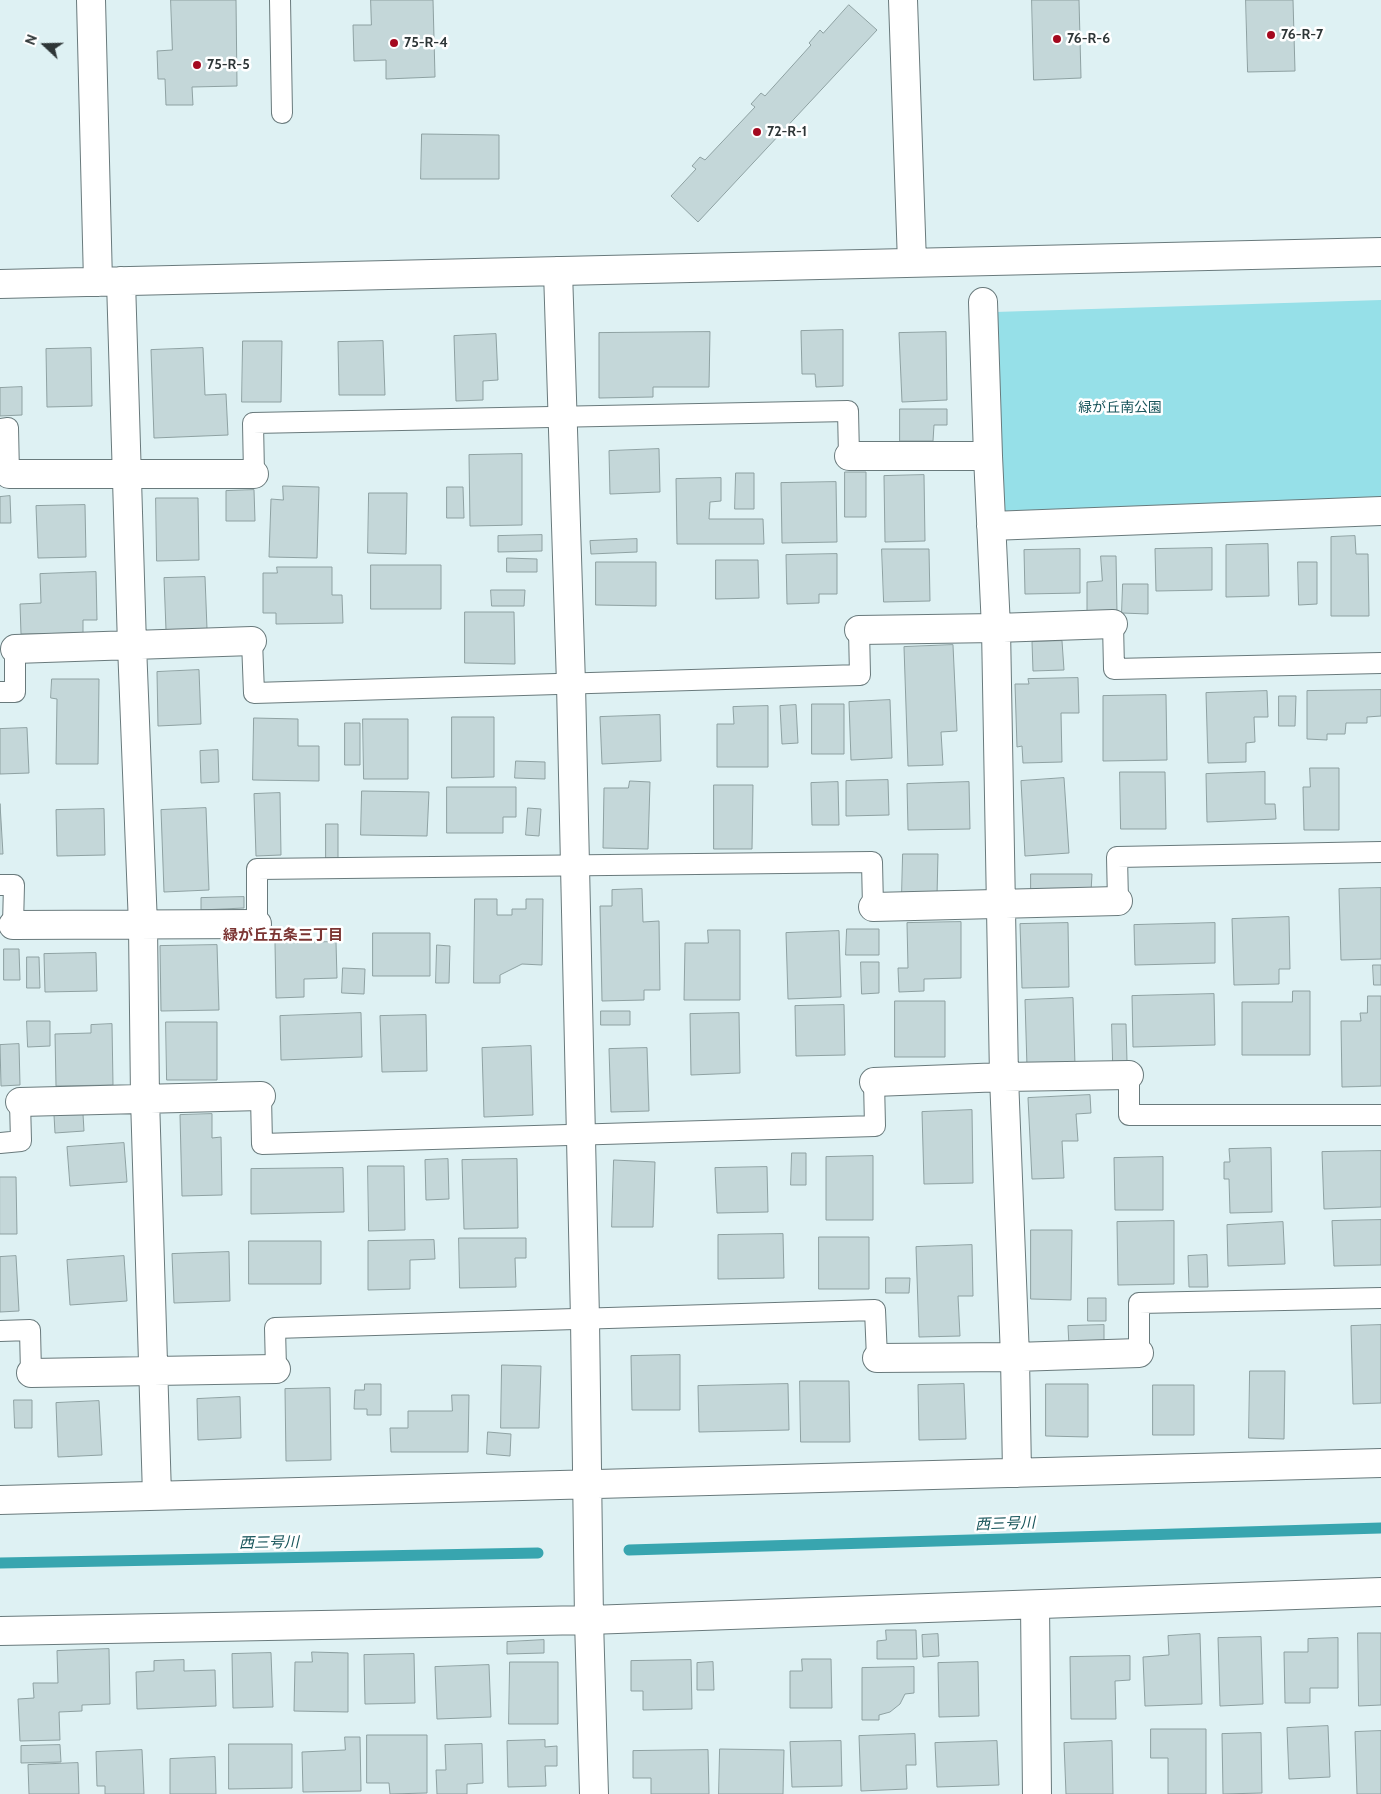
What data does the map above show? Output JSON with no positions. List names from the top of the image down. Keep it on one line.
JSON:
{"districts":["緑が丘五条三丁目"],"water":["西三号川"],"parks":["緑が丘南公園"],"places":["76-R-7","76-R-6","75-R-4","75-R-5","72-R-1"],"north":"left"}
